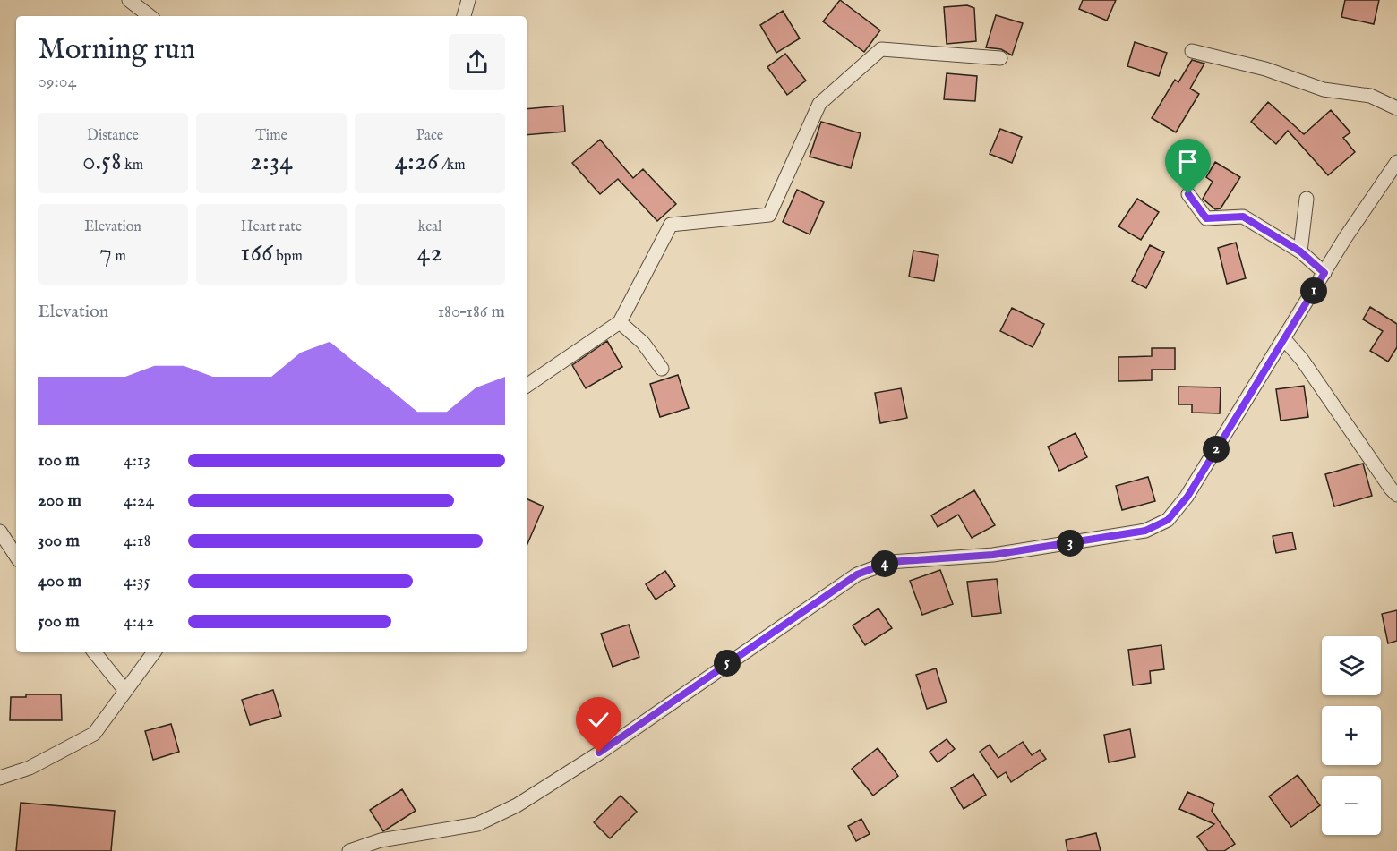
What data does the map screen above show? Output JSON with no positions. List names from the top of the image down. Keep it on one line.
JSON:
{"page":{"heading":["Morning run","09:04"],"stats":[["Distance","0.58 km"],["Time","2:34"],["Pace","4:26 /km"],["Elevation","7 m"],["Heart rate","166 bpm"],["kcal","42"]],"pins":["1","2","3","4","5"],"chart":["Elevation","180–186 m"],"list":[{"name":"100 m","note":"4:13"},{"name":"200 m","note":"4:24"},{"name":"300 m","note":"4:18"},{"name":"400 m","note":"4:35"},{"name":"500 m","note":"4:42"}],"map_buttons":["+","−"]}}
